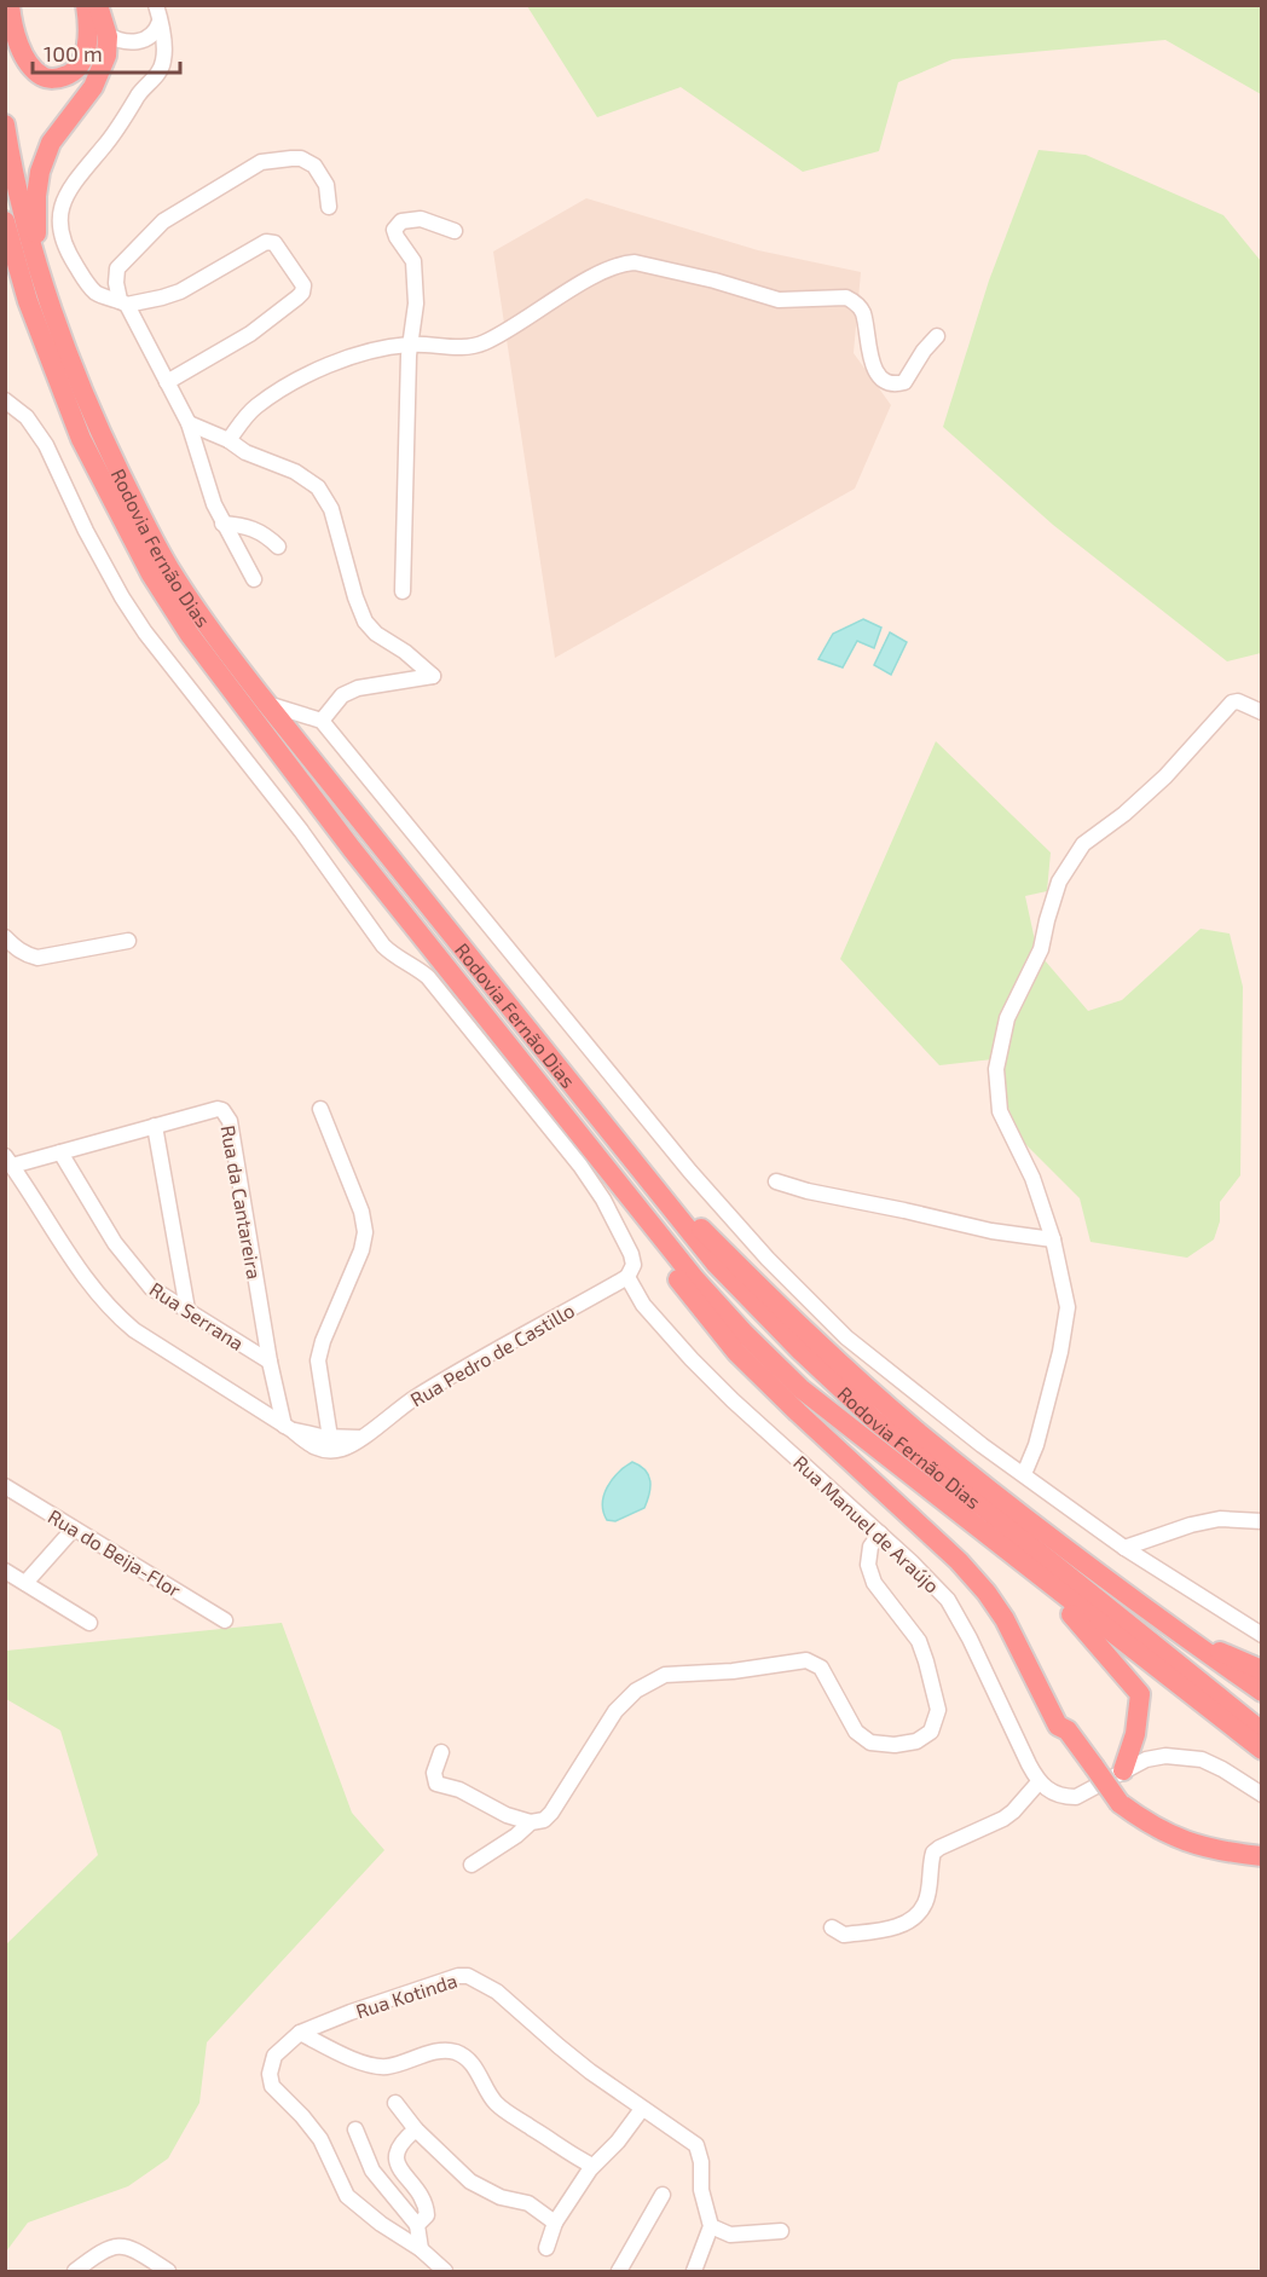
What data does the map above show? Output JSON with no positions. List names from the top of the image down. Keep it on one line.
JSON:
{"streets":{"highway":["Rodovia Fernão Dias"],"street":["Rua da Cantareira","Rua Serrana","Rua Pedro de Castillo","Rua Manuel de Araújo","Rua do Beija-Flor","Rua Kotinda"]},"crossings":[["Rua da Cantareira","Rua Serrana"],["Rua da Cantareira","Rua Pedro de Castillo"],["Rua Pedro de Castillo","Rua Manuel de Araújo"]],"scale_bar":"100 m"}
